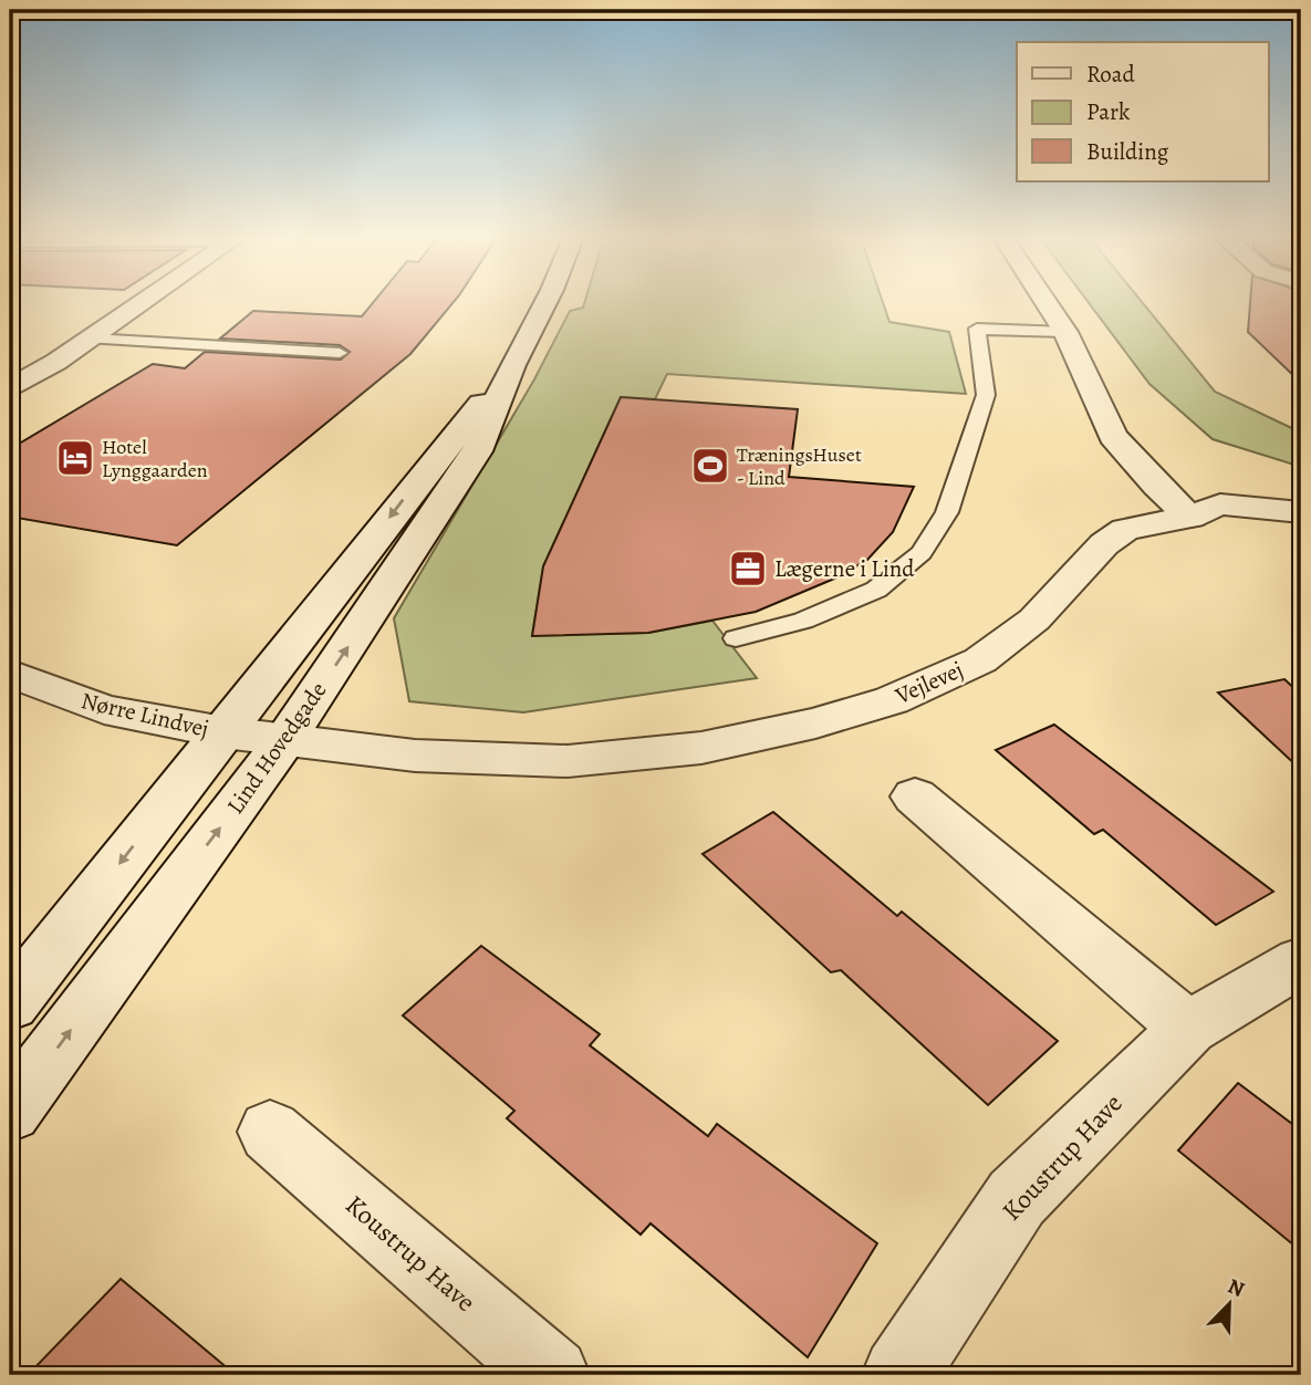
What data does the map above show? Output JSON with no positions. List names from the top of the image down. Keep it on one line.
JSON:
{"streets":{"street":["Vejlevej","Nørre Lindvej","Lind Hovedgade","Koustrup Have"]},"crossings":[["Vejlevej","Nørre Lindvej"],["Vejlevej","Lind Hovedgade"],["Nørre Lindvej","Lind Hovedgade"]],"places":{"hotel":["Hotel Lynggaarden"],"sports":["TræningsHuset - Lind"],"office":["Lægerne i Lind"]},"legend":["Road","Park","Building"],"north":"top right"}
